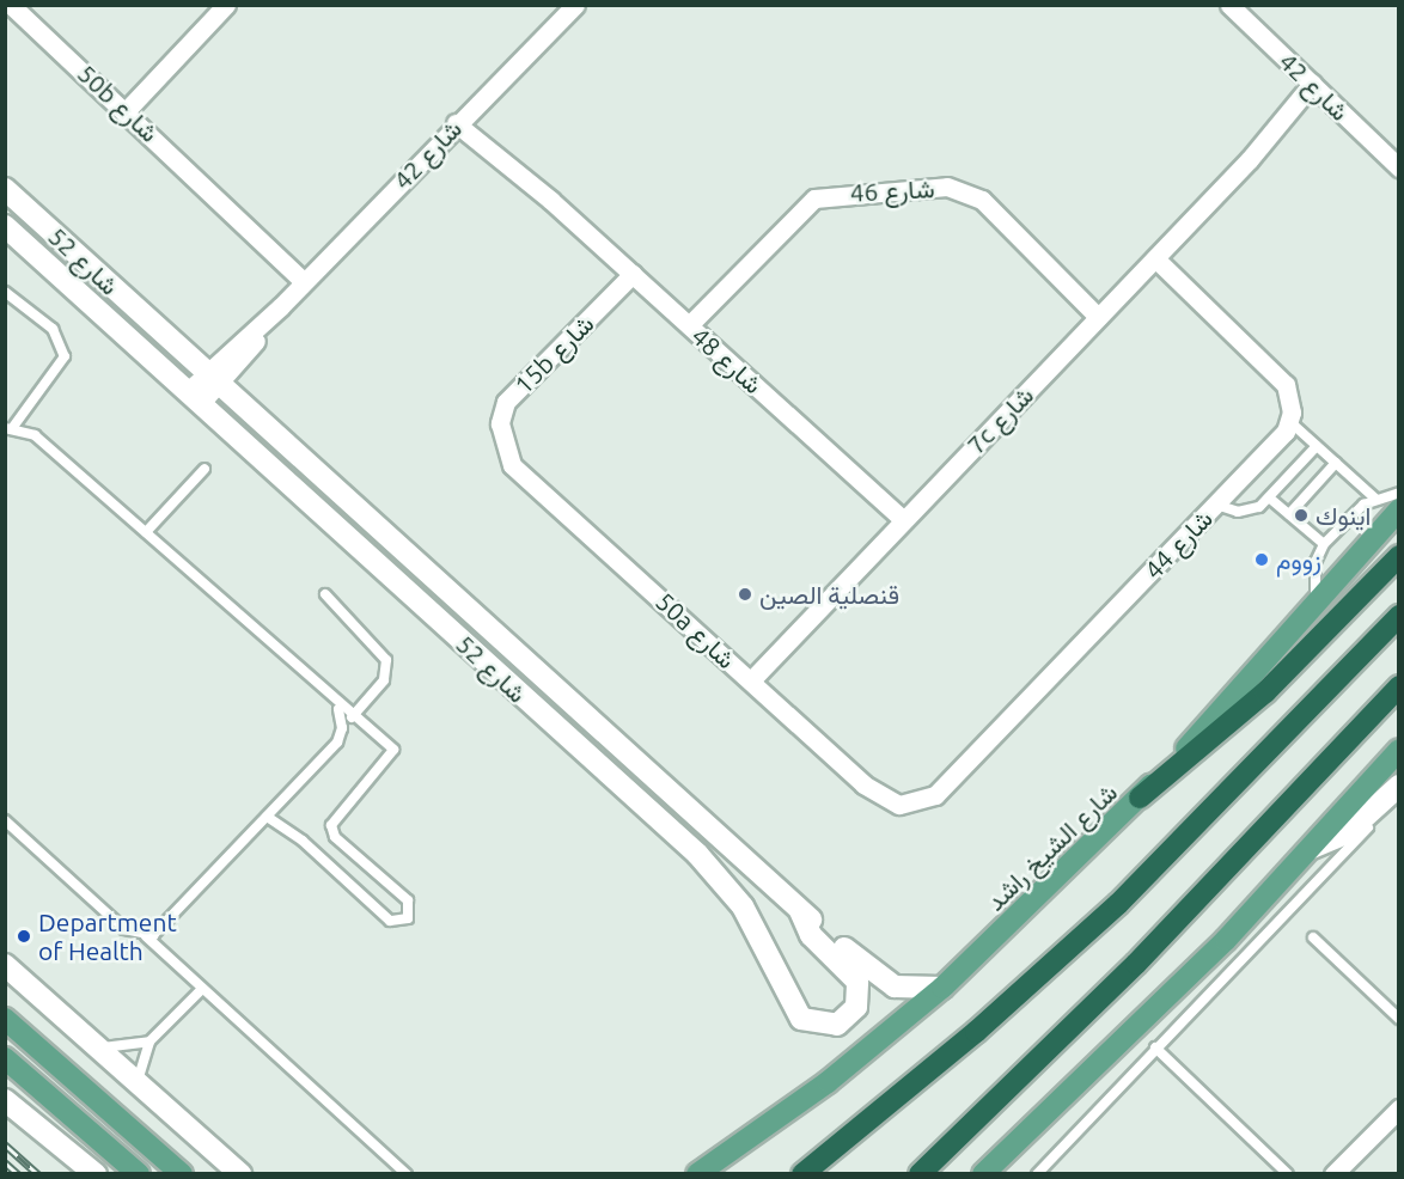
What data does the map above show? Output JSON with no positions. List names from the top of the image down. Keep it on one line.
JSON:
{"streets":{"main road":["شارع الشيخ راشد"],"street":["شارع 42","50b شارع","شارع 46","شارع 52","15b شارع","شارع 48","7c شارع","شارع 44","50a شارع"]},"crossings":[["شارع 42","50b شارع"],["شارع 42","شارع 52"],["شارع 42","شارع 48"],["شارع 42","7c شارع"],["شارع 46","شارع 48"],["شارع 46","7c شارع"],["شارع 52","شارع الشيخ راشد"],["15b شارع","شارع 48"],["15b شارع","50a شارع"],["شارع 48","7c شارع"],["7c شارع","50a شارع"],["شارع 44","50a شارع"]],"places":["اينوك","زووم","قنصلية الصين","Department of Health"]}
